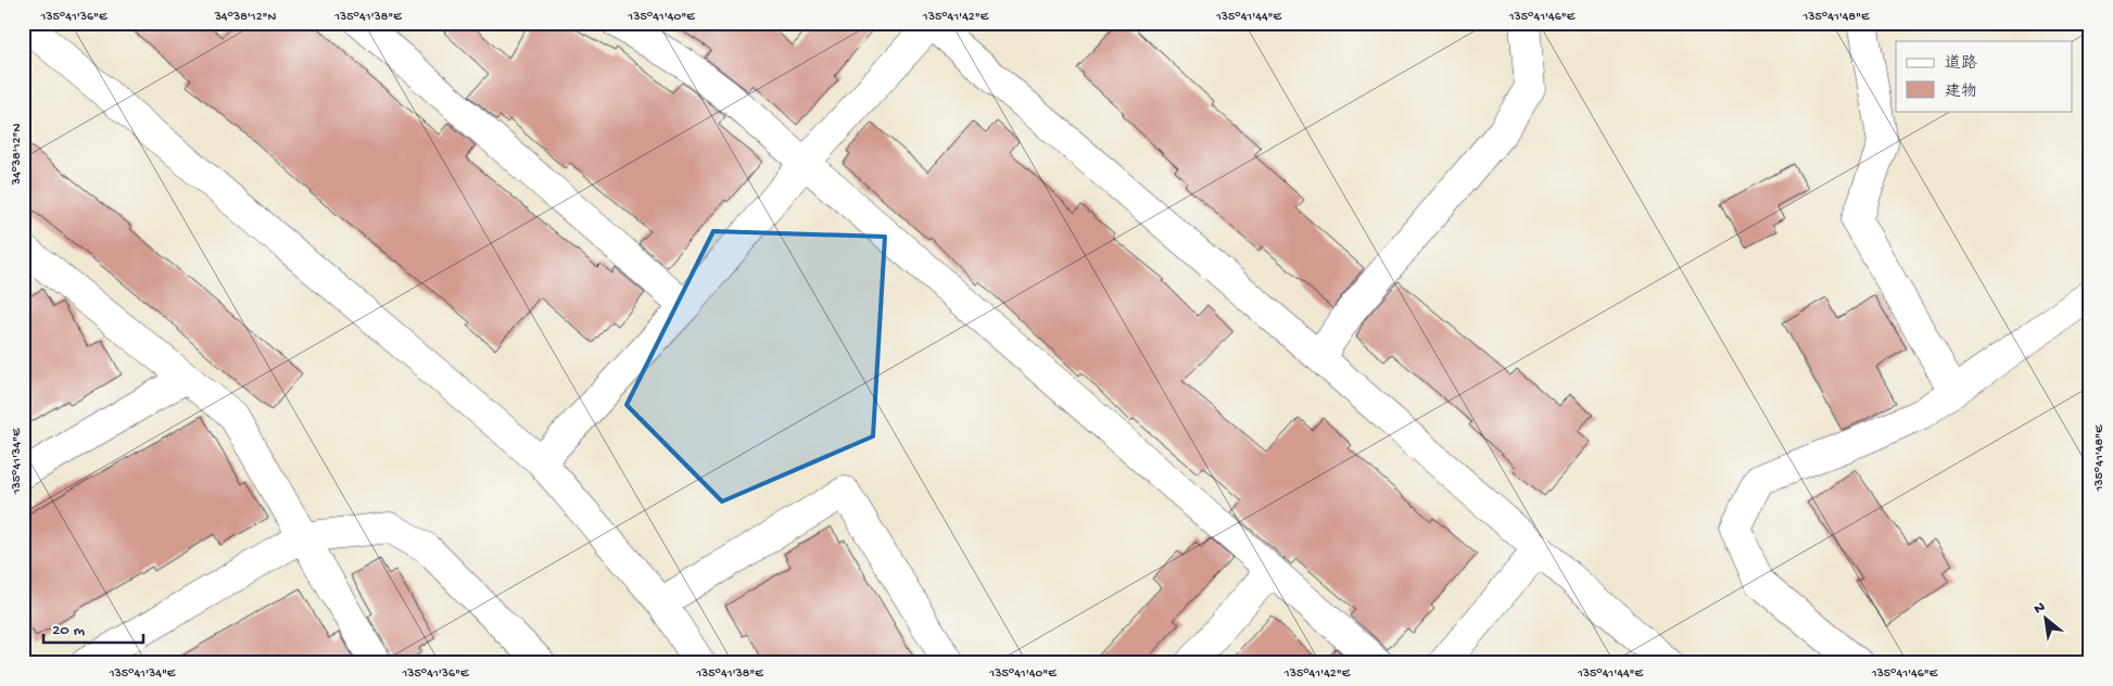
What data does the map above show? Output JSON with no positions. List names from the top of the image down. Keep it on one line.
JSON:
{"legend":["道路","建物"],"scale_bar":"20 m","north":"top left","coordinates":["135°41'36\"E","34°38'12\"N","135°41'38\"E","135°41'40\"E","135°41'42\"E","135°41'44\"E","135°41'46\"E","135°41'48\"E","135°41'34\"E"]}
